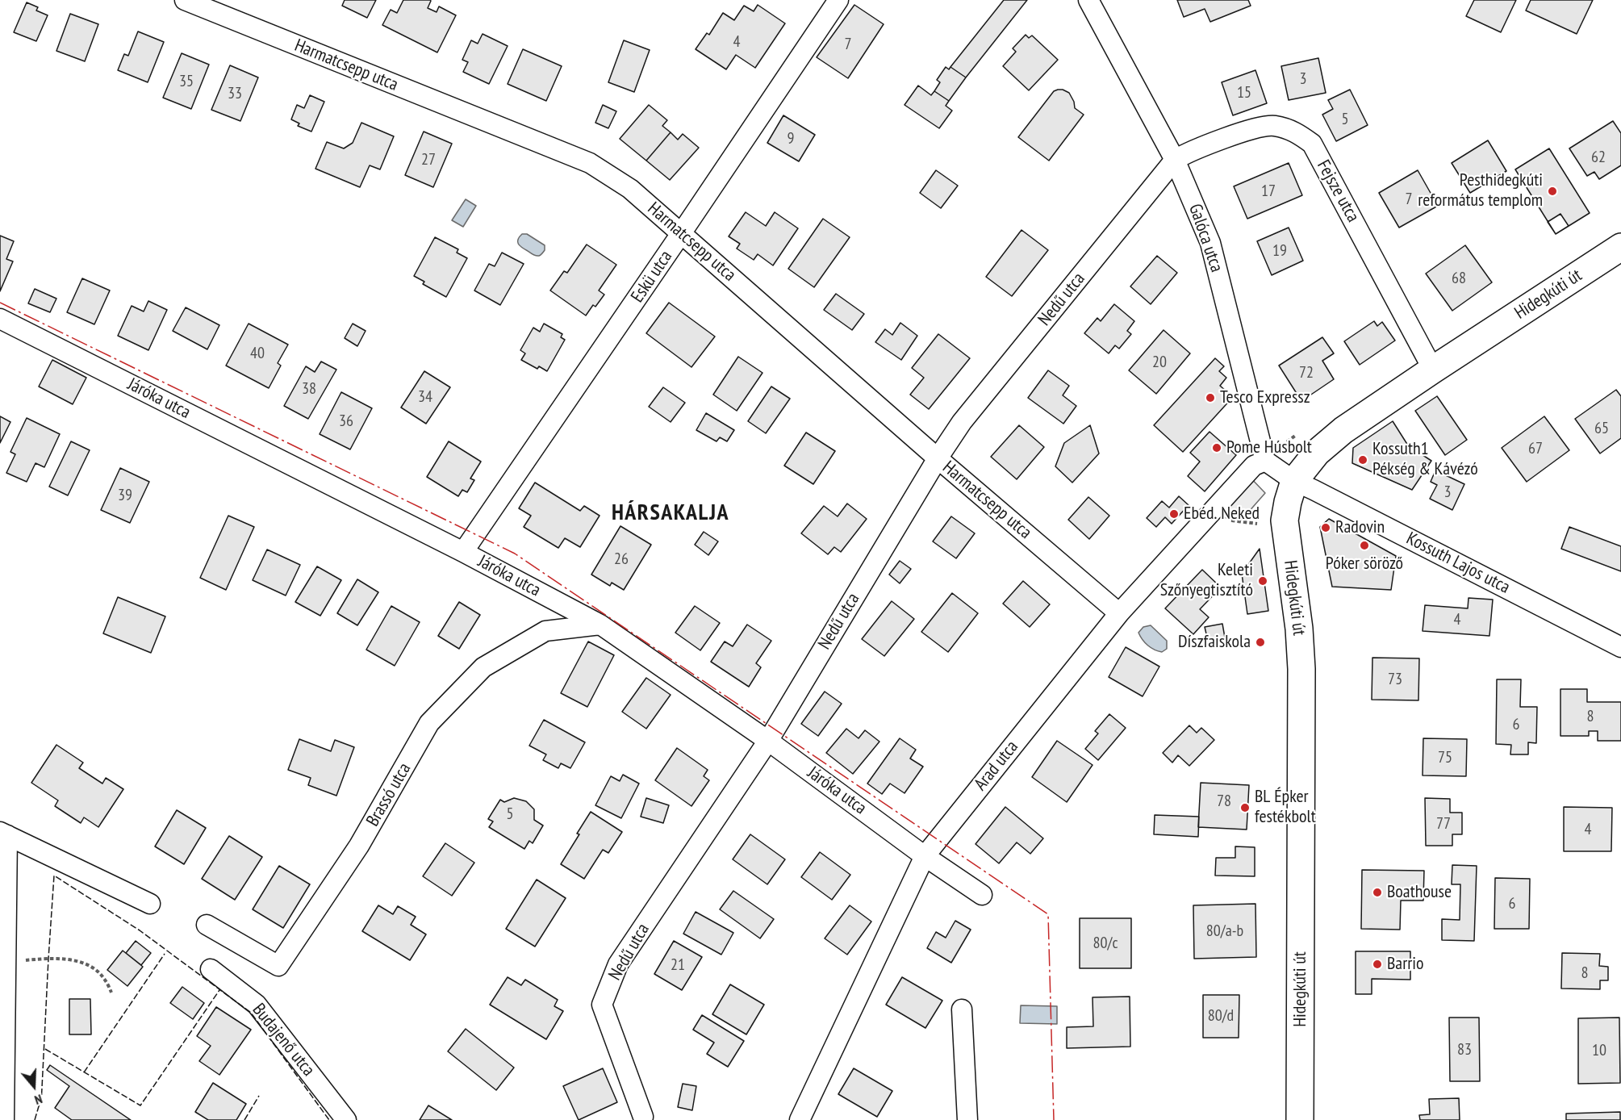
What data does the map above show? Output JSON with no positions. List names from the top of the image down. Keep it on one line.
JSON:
{"streets":{"main road":["Hidegkúti út"],"street":["Harmatcsepp utca","Fejsze utca","Galóca utca","Eskü utca","Nedű utca","Járóka utca","Kossuth Lajos utca","Arad utca","Brassó utca","Budajenő utca"]},"crossings":[["Harmatcsepp utca","Eskü utca"],["Harmatcsepp utca","Nedű utca"],["Harmatcsepp utca","Arad utca"],["Fejsze utca","Galóca utca"],["Fejsze utca","Hidegkúti út"],["Fejsze utca","Nedű utca"],["Galóca utca","Nedű utca"],["Galóca utca","Arad utca"],["Eskü utca","Járóka utca"],["Hidegkúti út","Kossuth Lajos utca"],["Nedű utca","Járóka utca"],["Járóka utca","Arad utca"],["Járóka utca","Brassó utca"]],"districts":["HÁRSAKALJA"],"places":["Pesthidegkúti református templom","Tesco Expressz","Pome Húsbolt","Kossuth1 Pékség & Kávézó","Ebéd. Neked","Radovin","Póker söröző","Keleti Szőnyegtisztító","Díszfaiskola","BL Épker festékbolt","Boathouse","Barrio"],"house_numbers":["4","7","3","35","15","33","5","9","62","27","17","7","19","68","40","20","72","38","34","36","65","67","3","39","26","4","73","8","6","75","78","5","77","4","6","80/a-b","80/c","21","8","80/d","83","10"],"north":"bottom"}
